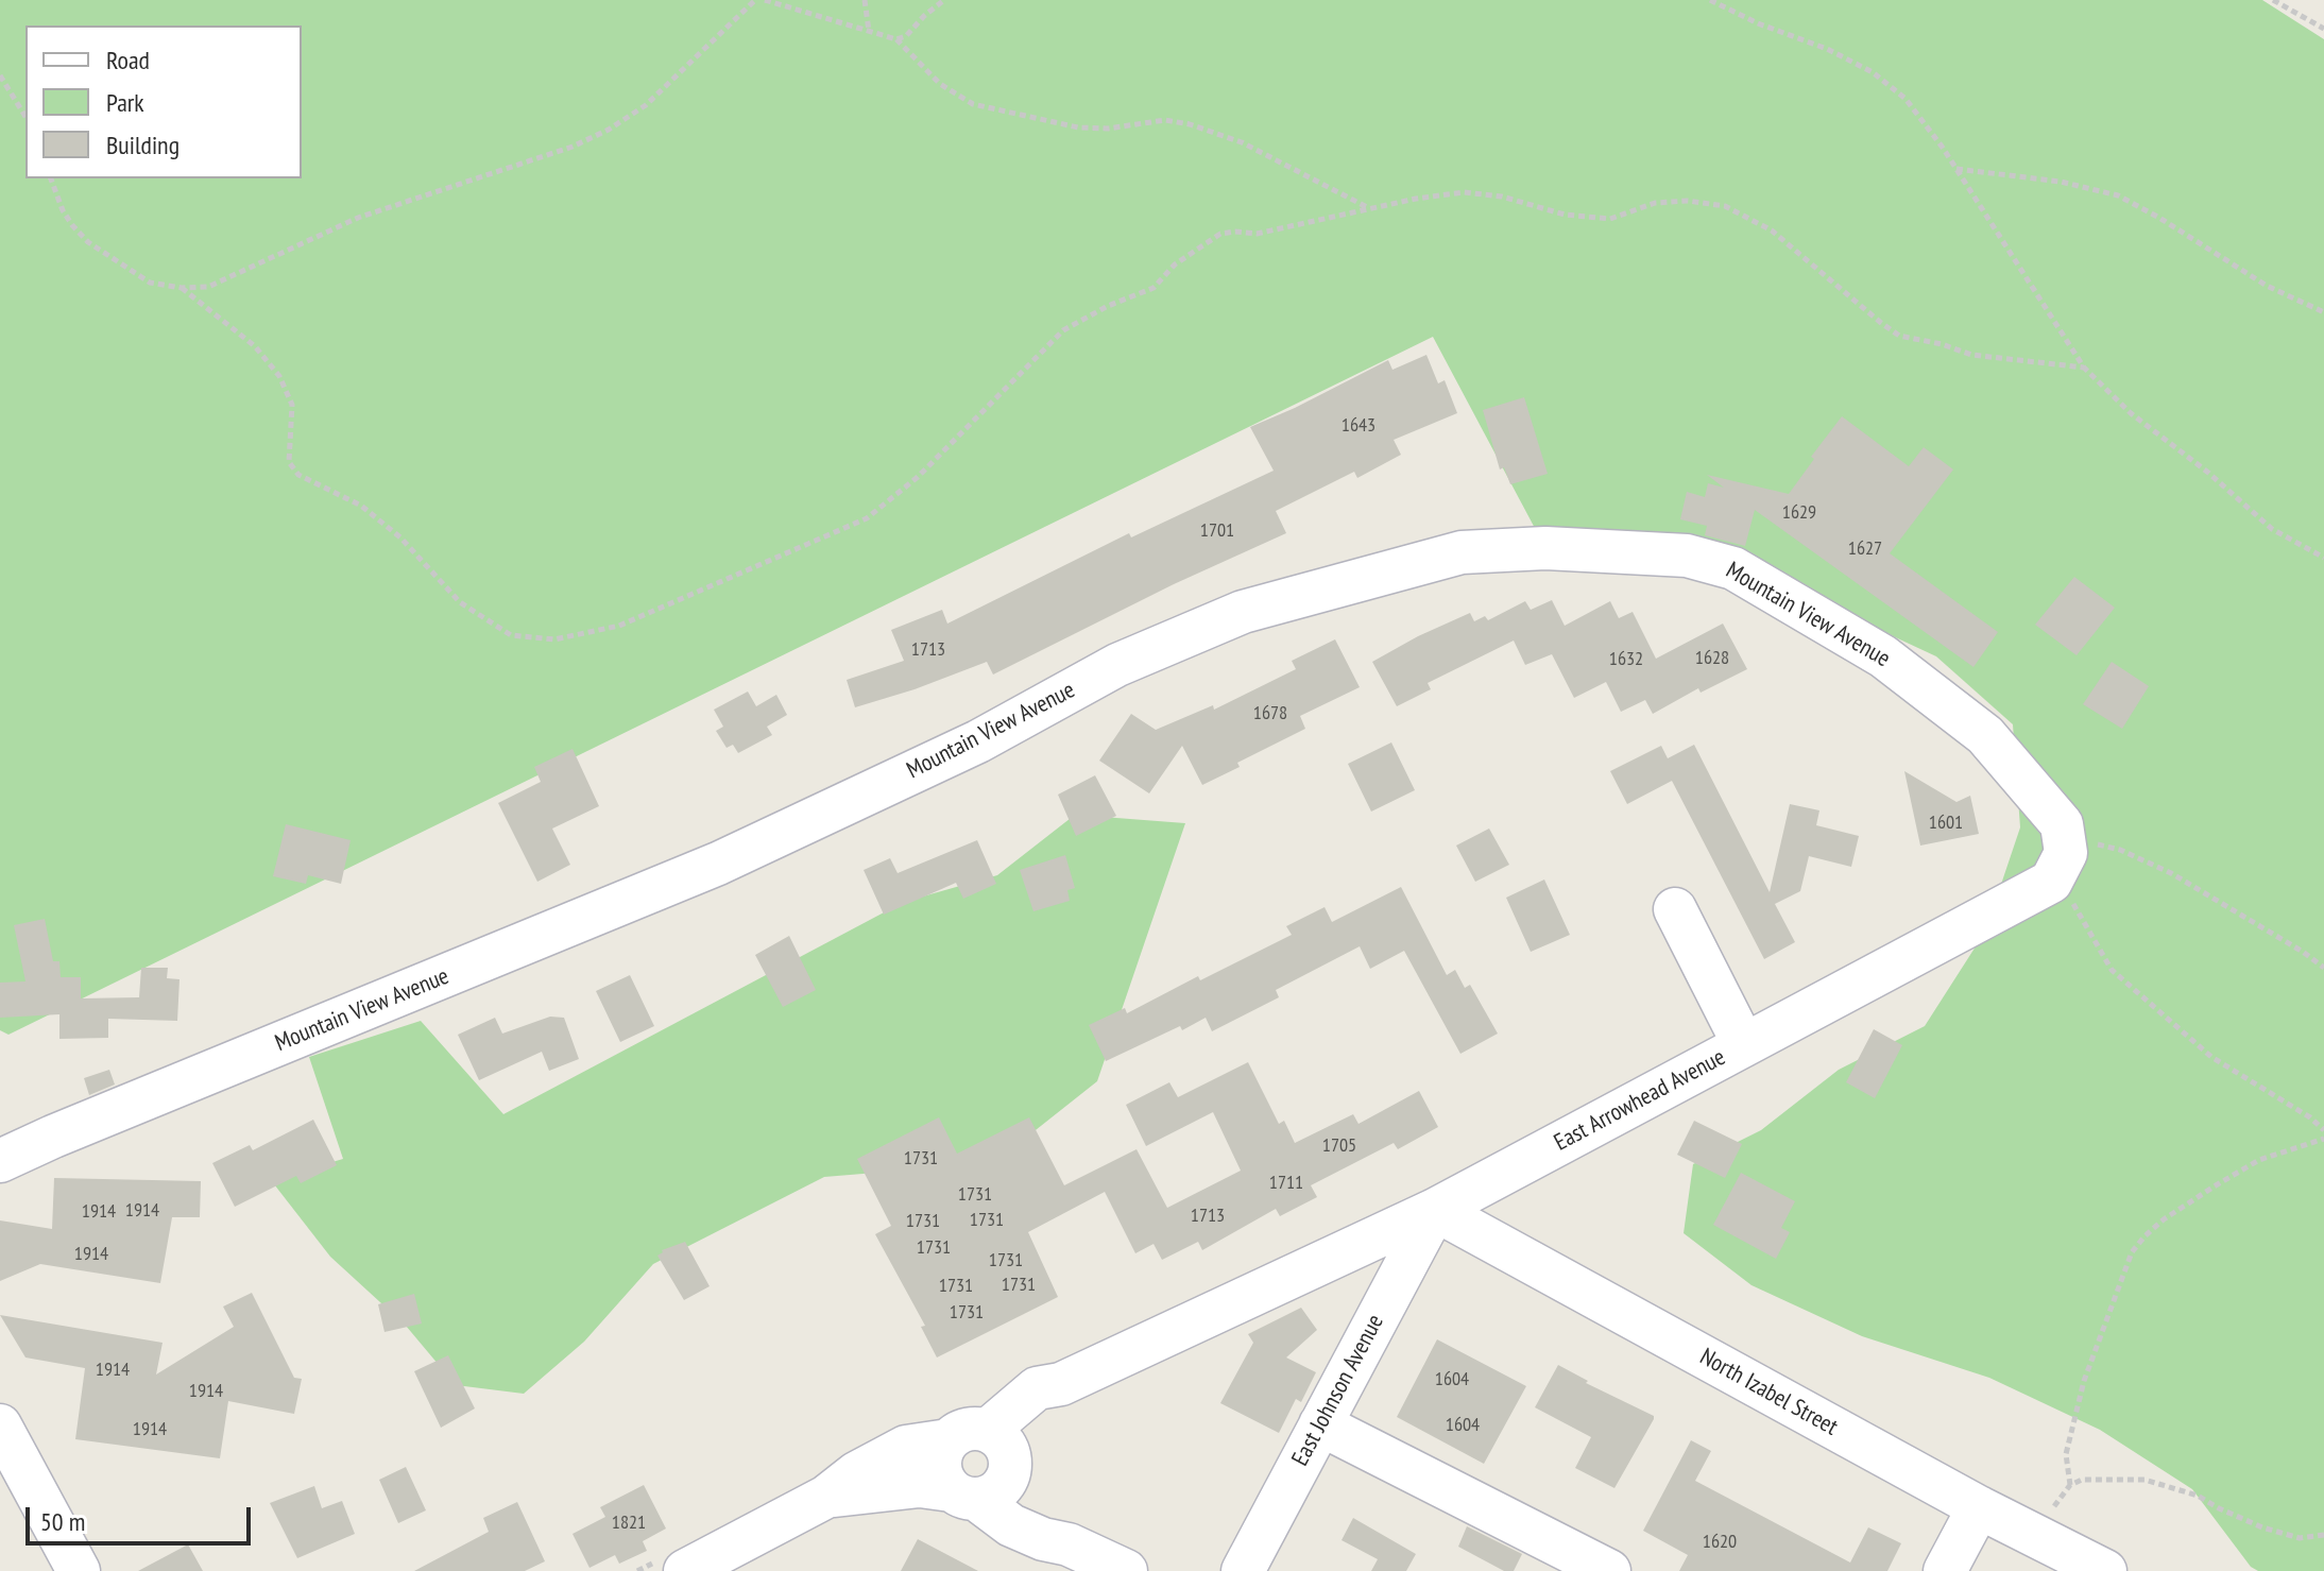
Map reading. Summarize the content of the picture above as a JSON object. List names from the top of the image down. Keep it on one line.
{"streets":{"street":["Mountain View Avenue","East Arrowhead Avenue","East Johnson Avenue","North Izabel Street"]},"crossings":[["East Arrowhead Avenue","East Johnson Avenue"],["East Arrowhead Avenue","North Izabel Street"],["East Johnson Avenue","North Izabel Street"]],"house_numbers":["1643","1629","1701","1627","1713","1628","1632","1678","1601","1705","1731","1711","1731","1914","1914","1713","1731","1731","1731","1914","1731","1731","1731","1731","1914","1604","1914","1604","1914","1821","1620"],"legend":["Road","Park","Building"],"scale_bar":"50 m"}
